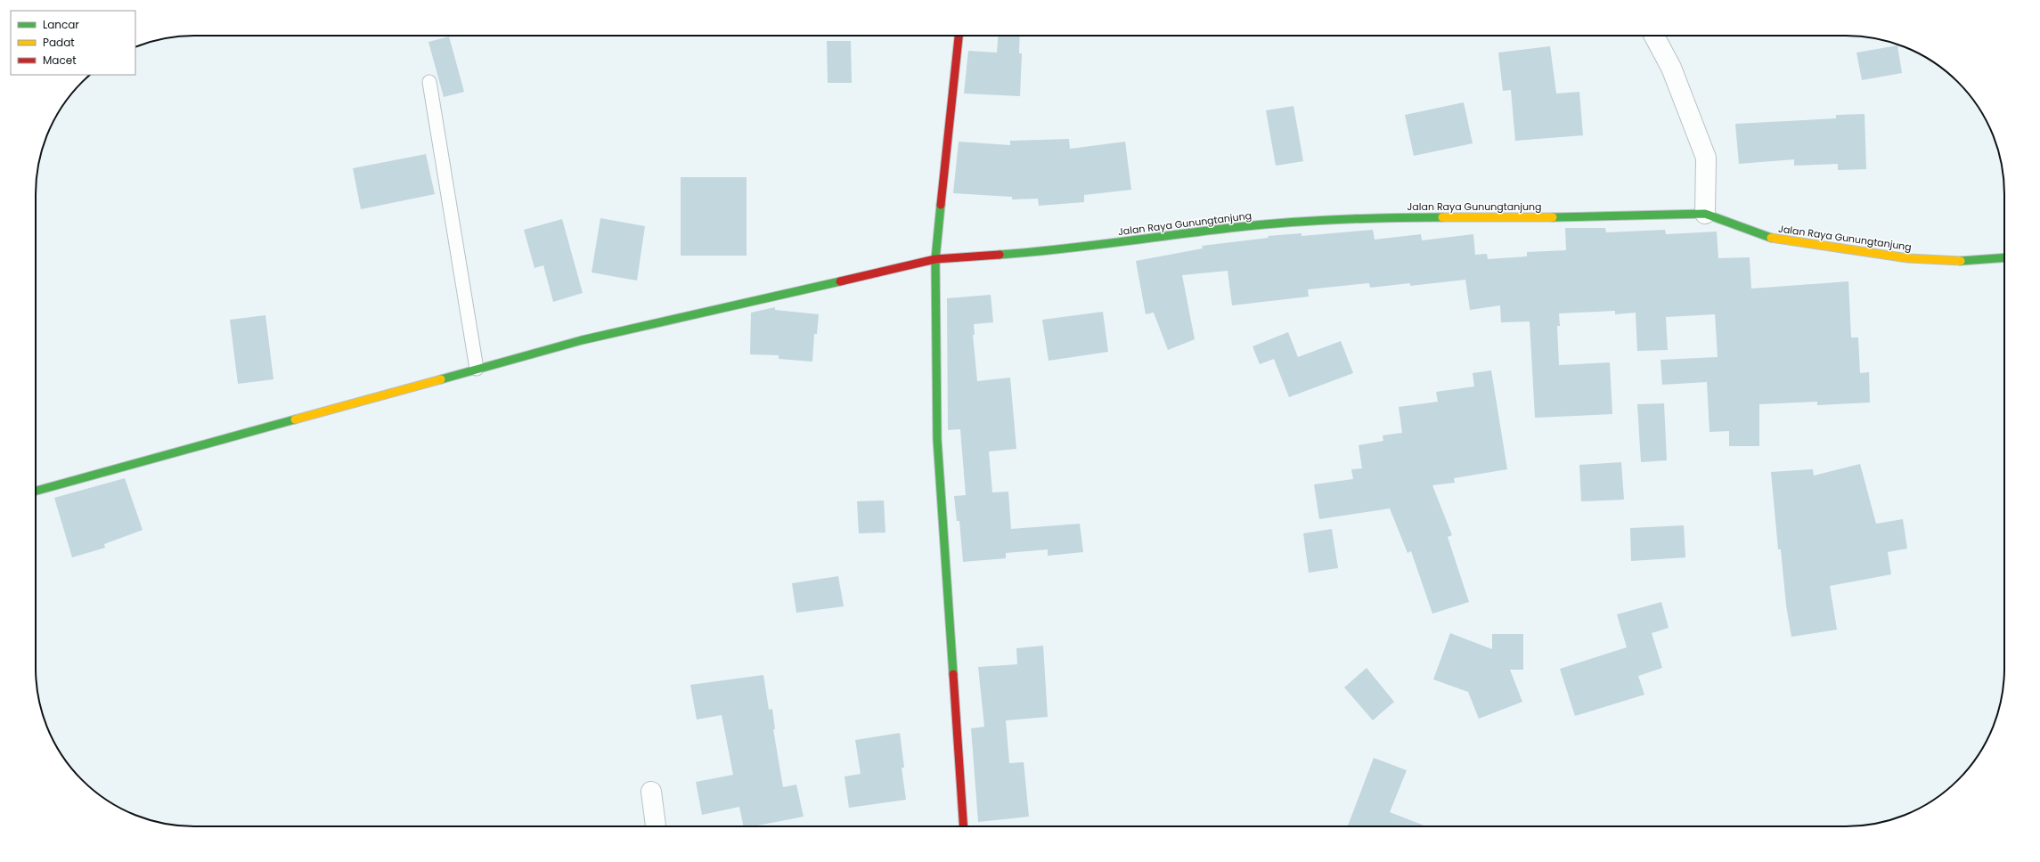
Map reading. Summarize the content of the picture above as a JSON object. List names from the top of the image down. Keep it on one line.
{"streets":{"main road":["Jalan Raya Gunungtanjung"]},"legend":["Lancar","Padat","Macet"]}
